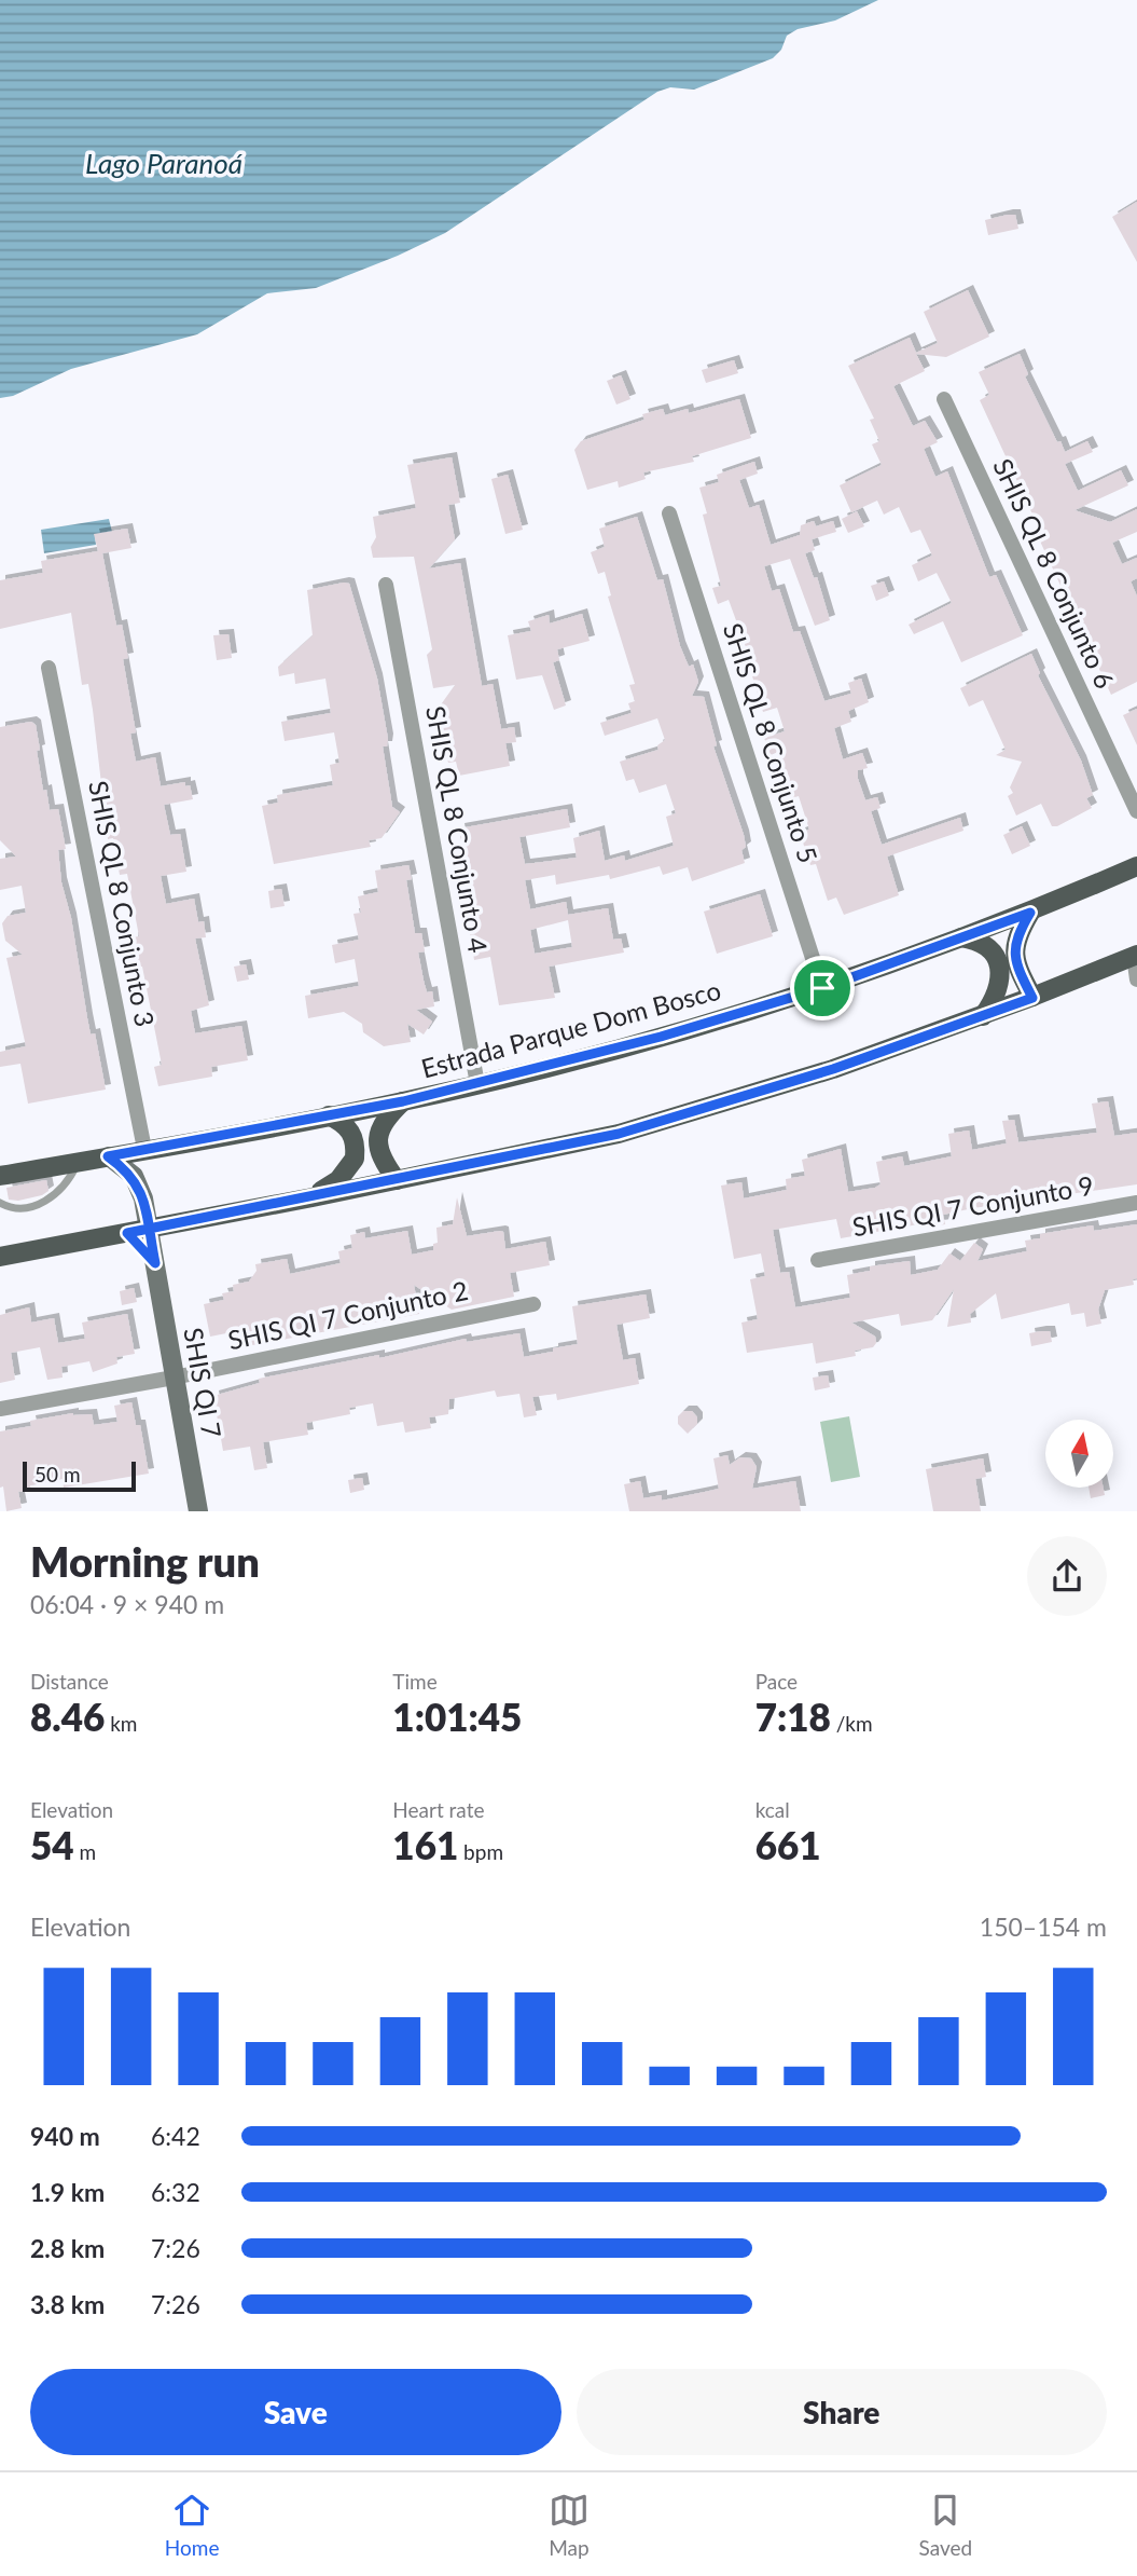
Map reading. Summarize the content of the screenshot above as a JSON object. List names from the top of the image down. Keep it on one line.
{"streets":{"main road":["Estrada Parque Dom Bosco"],"street":["SHIS QL 8 Conjunto 6","SHIS QL 8 Conjunto 5","SHIS QL 8 Conjunto 4","SHIS QL 8 Conjunto 3","SHIS QI 7 Conjunto 9","SHIS QI 7 Conjunto 2","SHIS QI 7"]},"crossings":[["SHIS QL 8 Conjunto 5","Estrada Parque Dom Bosco"],["SHIS QL 8 Conjunto 4","Estrada Parque Dom Bosco"],["SHIS QL 8 Conjunto 3","Estrada Parque Dom Bosco"],["Estrada Parque Dom Bosco","SHIS QI 7"],["SHIS QI 7 Conjunto 2","SHIS QI 7"]],"water":["Lago Paranoá"],"scale_bar":"50 m","north":"top","page":{"scale":"50 m","heading":["Morning run","06:04 · 9 × 940 m"],"stats":[["Distance","8.46 km"],["Time","1:01:45"],["Pace","7:18 /km"],["Elevation","54 m"],["Heart rate","161 bpm"],["kcal","661"]],"chart":["Elevation","150–154 m"],"list":[{"name":"940 m","note":"6:42"},{"name":"1.9 km","note":"6:32"},{"name":"2.8 km","note":"7:26"},{"name":"3.8 km","note":"7:26"}],"buttons":["Save","Share"],"tabs":["Home","Map","Saved"]}}
